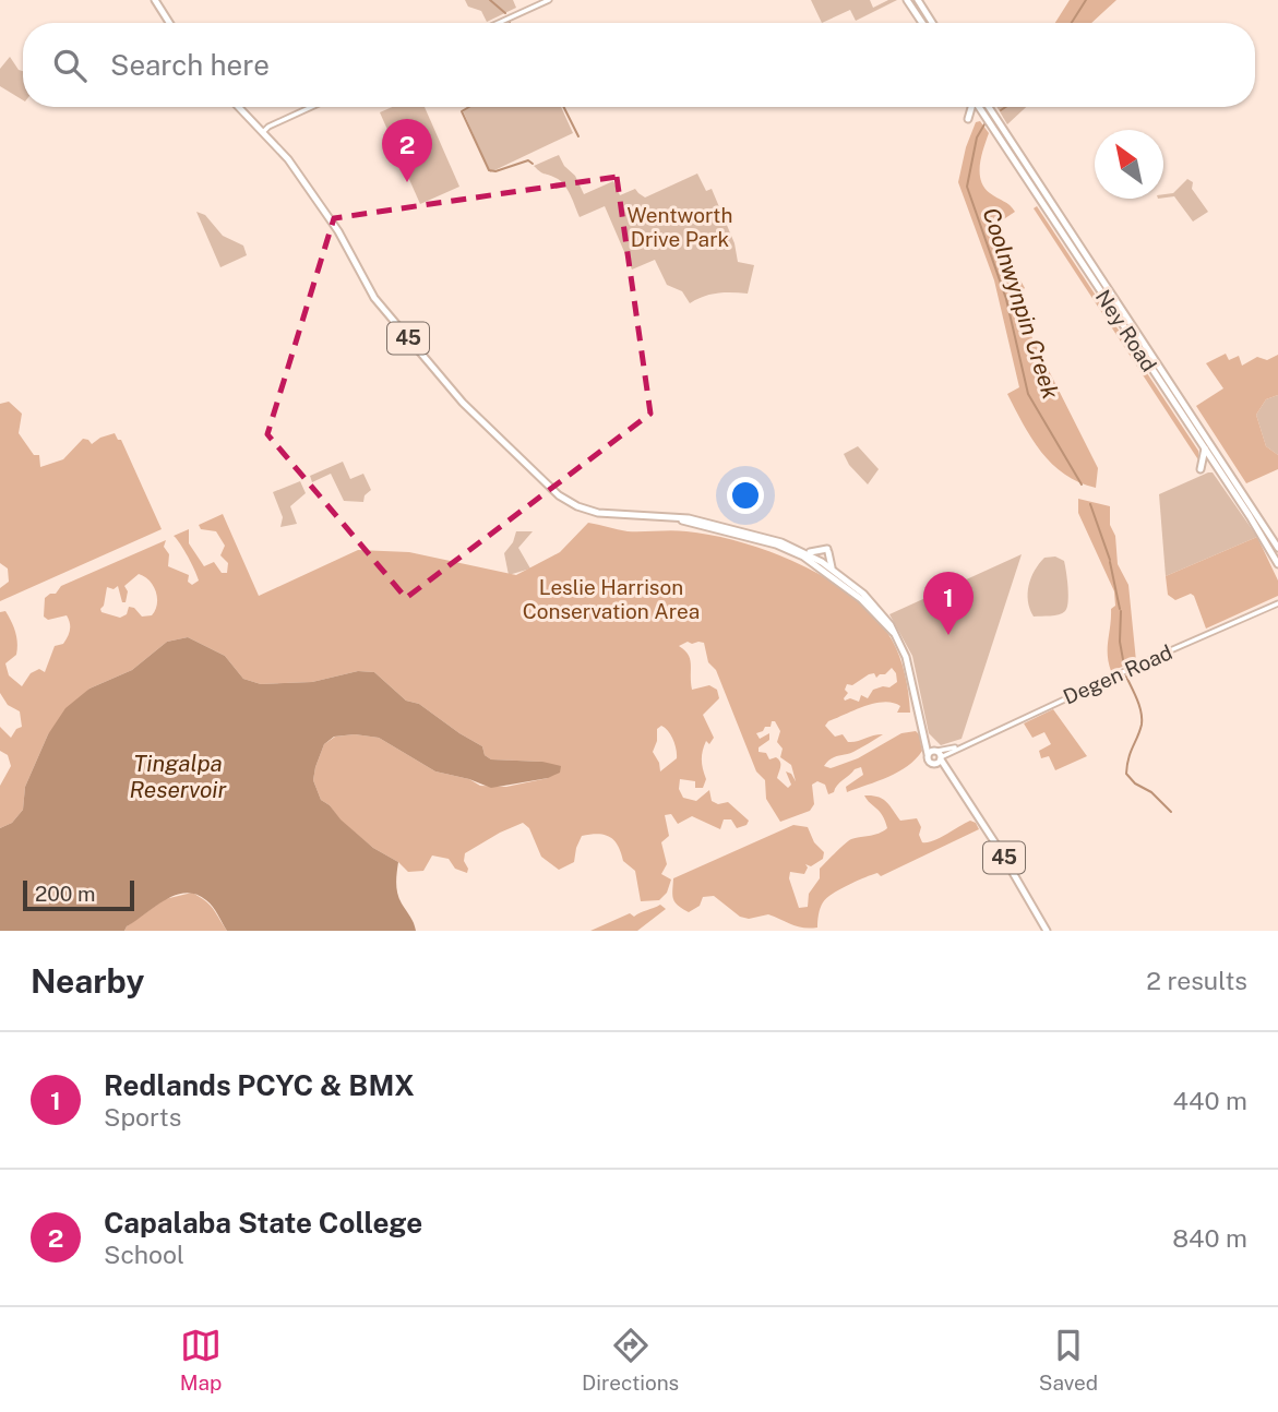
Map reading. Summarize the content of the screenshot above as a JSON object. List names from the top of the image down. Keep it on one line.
{"streets":{"main road":["Ney Road","45"],"street":["Degen Road"]},"crossings":[["45","Degen Road"]],"water":["Coolnwynpin Creek","Tingalpa Reservoir"],"parks":["Wentworth Drive Park","Leslie Harrison Conservation Area"],"scale_bar":"200 m","north":"top left","page":{"search":"Search here","pins":["2","1"],"scale":"200 m","heading":["Nearby","2 results"],"list":[{"mark":"1","name":"Redlands PCYC & BMX","note":"Sports","value":"440 m"},{"mark":"2","name":"Capalaba State College","note":"School","value":"840 m"}],"nav":["Map","Directions","Saved"]}}
